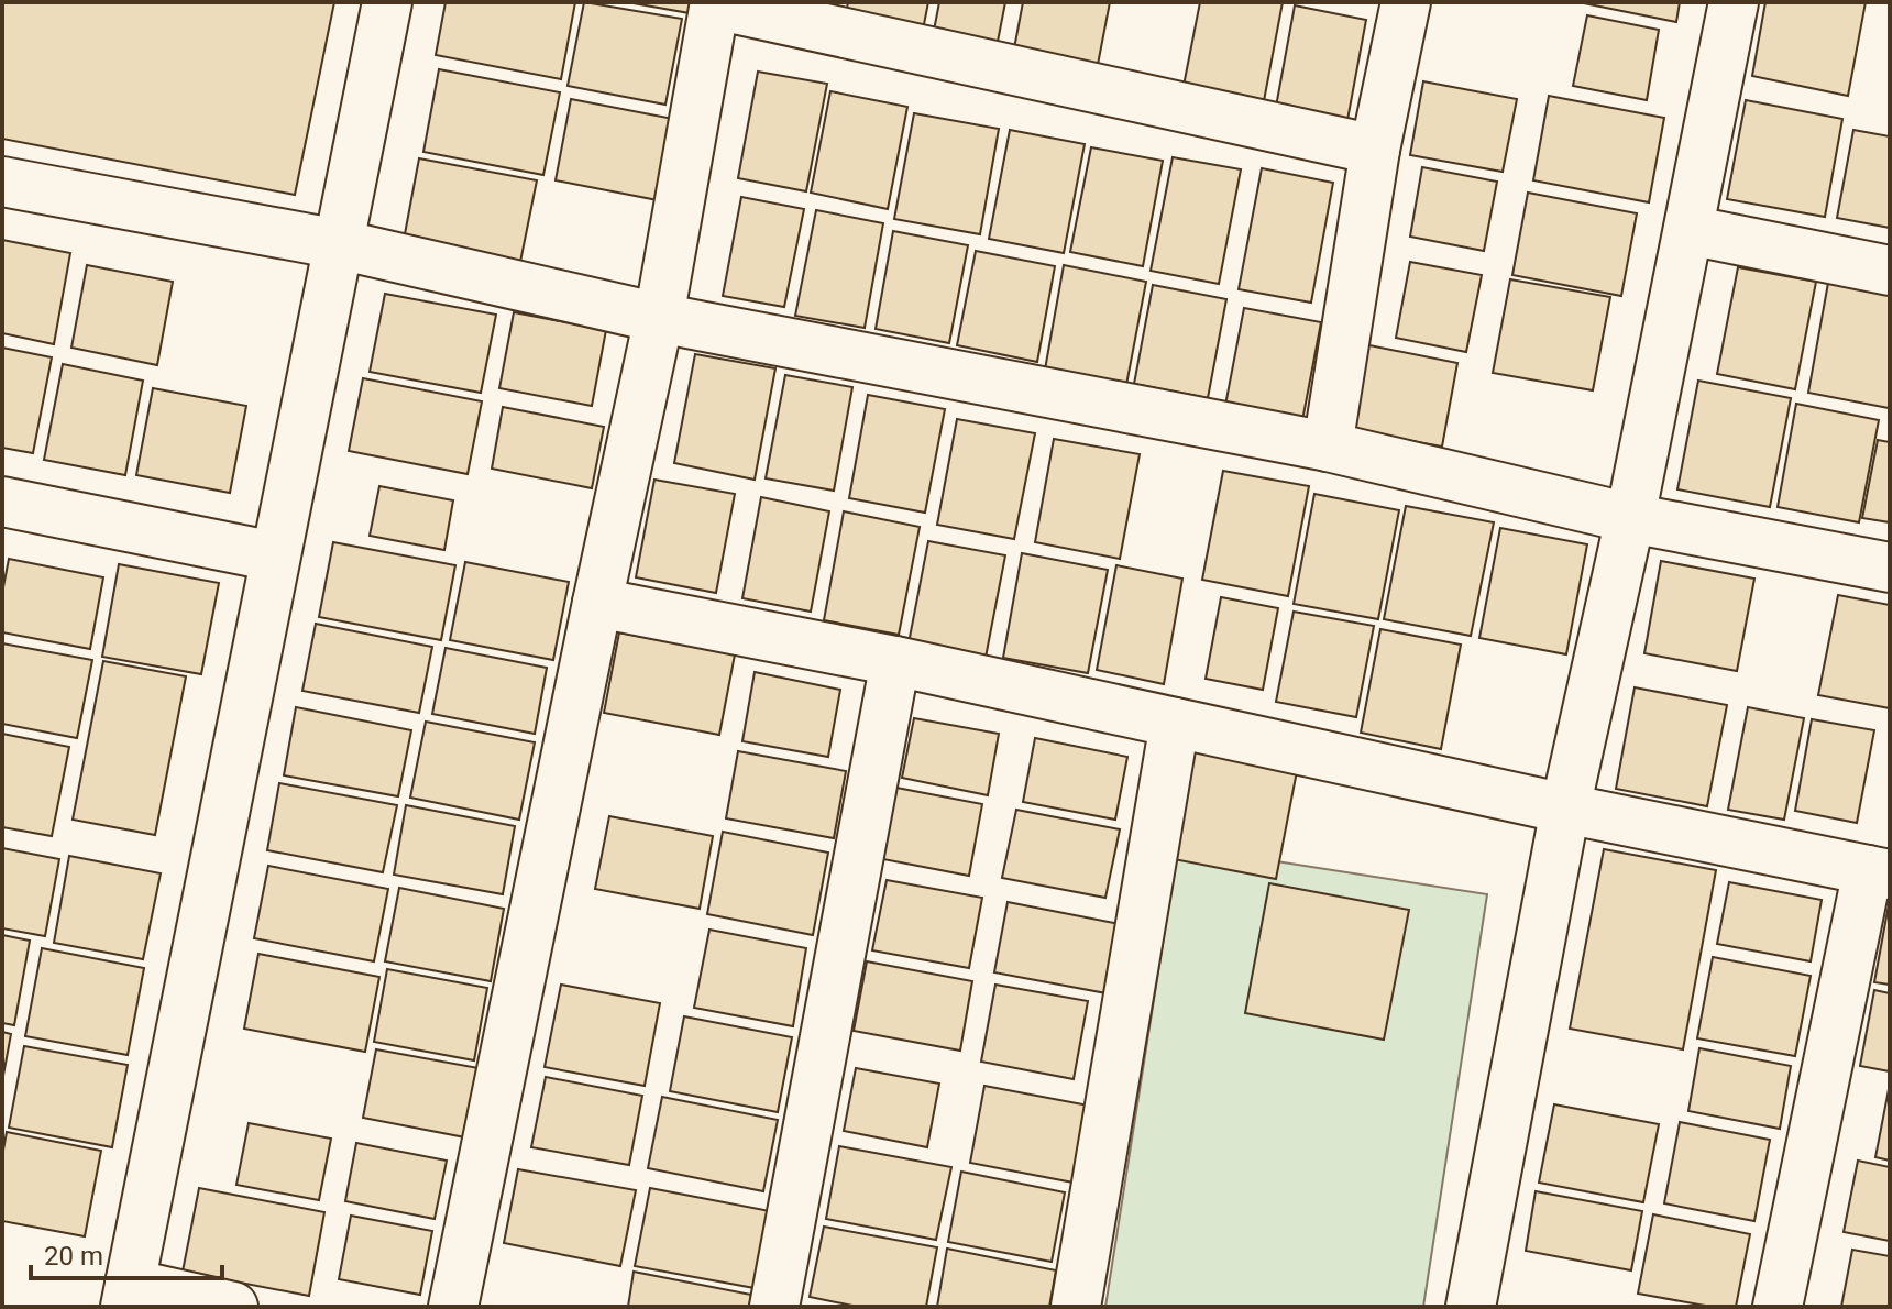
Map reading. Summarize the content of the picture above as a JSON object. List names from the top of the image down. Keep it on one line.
{"scale_bar":"20 m"}
